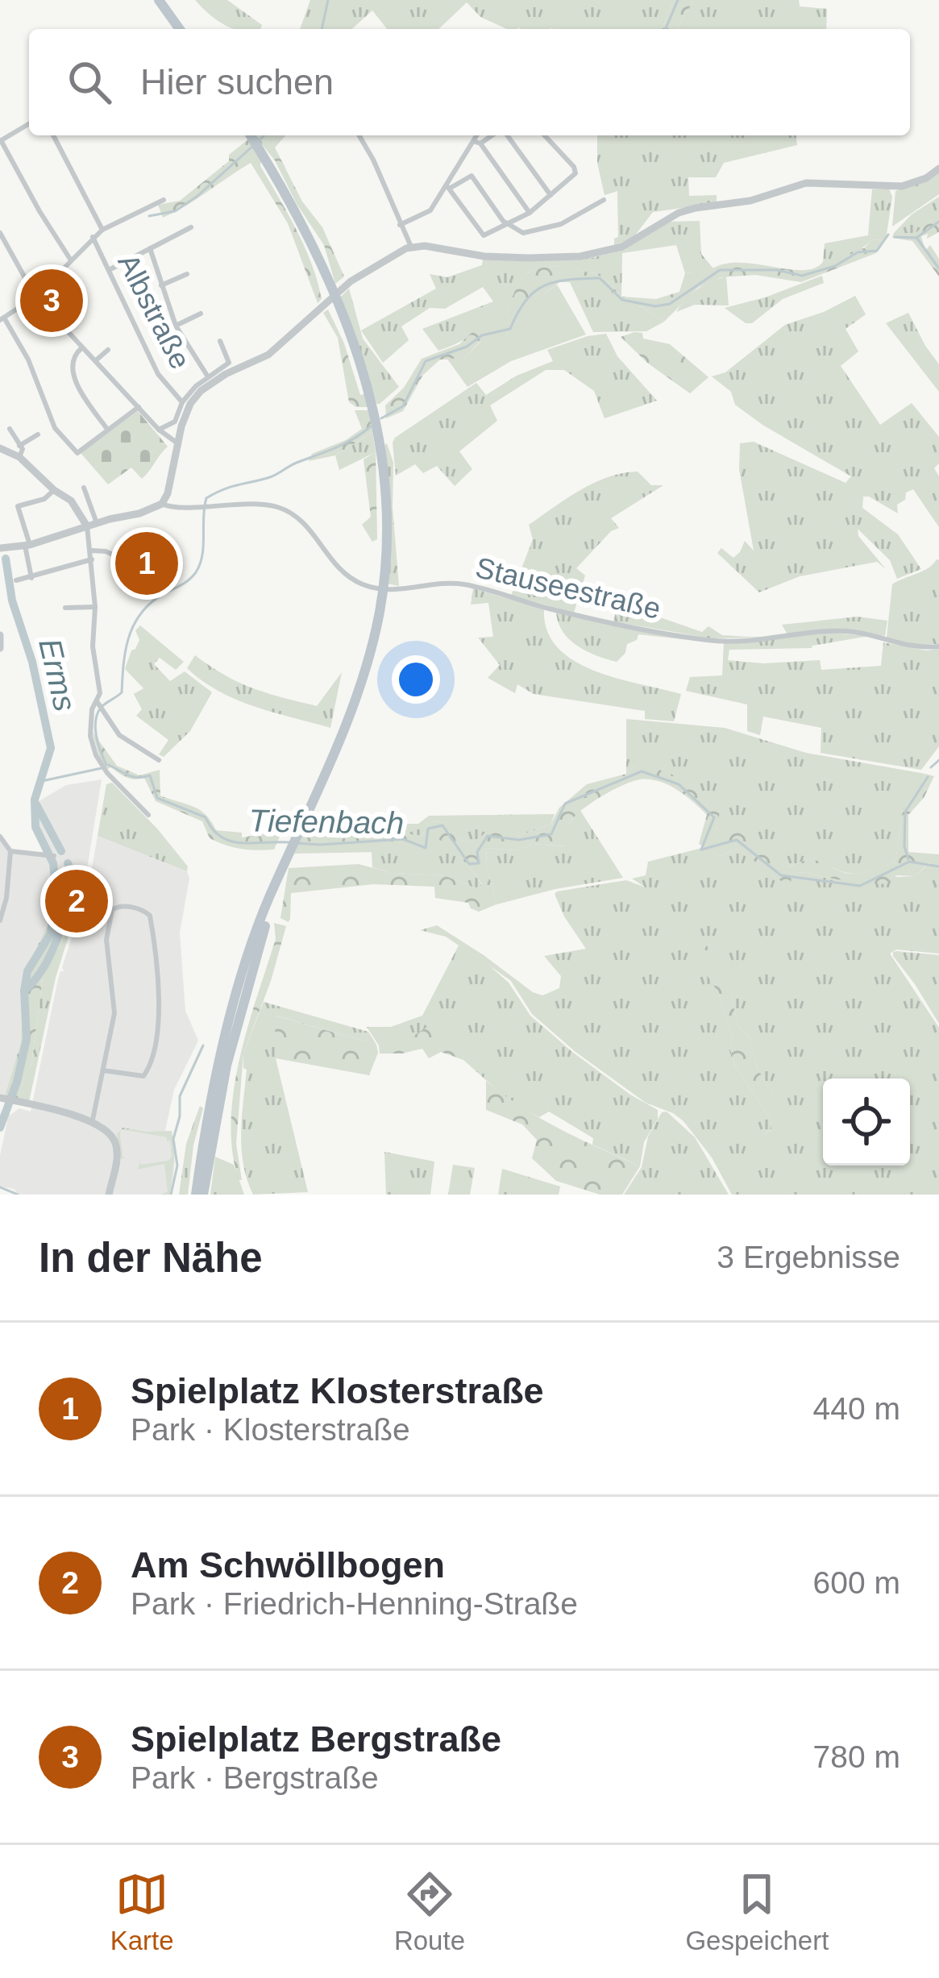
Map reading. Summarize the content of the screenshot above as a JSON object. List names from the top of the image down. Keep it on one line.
{"streets":{"street":["Albstraße","Stauseestraße"]},"water":["Erms","Tiefenbach"],"page":{"search":"Hier suchen","pins":["3","1","2"],"heading":["In der Nähe","3 Ergebnisse"],"list":[{"mark":"1","name":"Spielplatz Klosterstraße","note":"Park · Klosterstraße","value":"440 m"},{"mark":"2","name":"Am Schwöllbogen","note":"Park · Friedrich-Henning-Straße","value":"600 m"},{"mark":"3","name":"Spielplatz Bergstraße","note":"Park · Bergstraße","value":"780 m"}],"nav":["Karte","Route","Gespeichert"]}}
